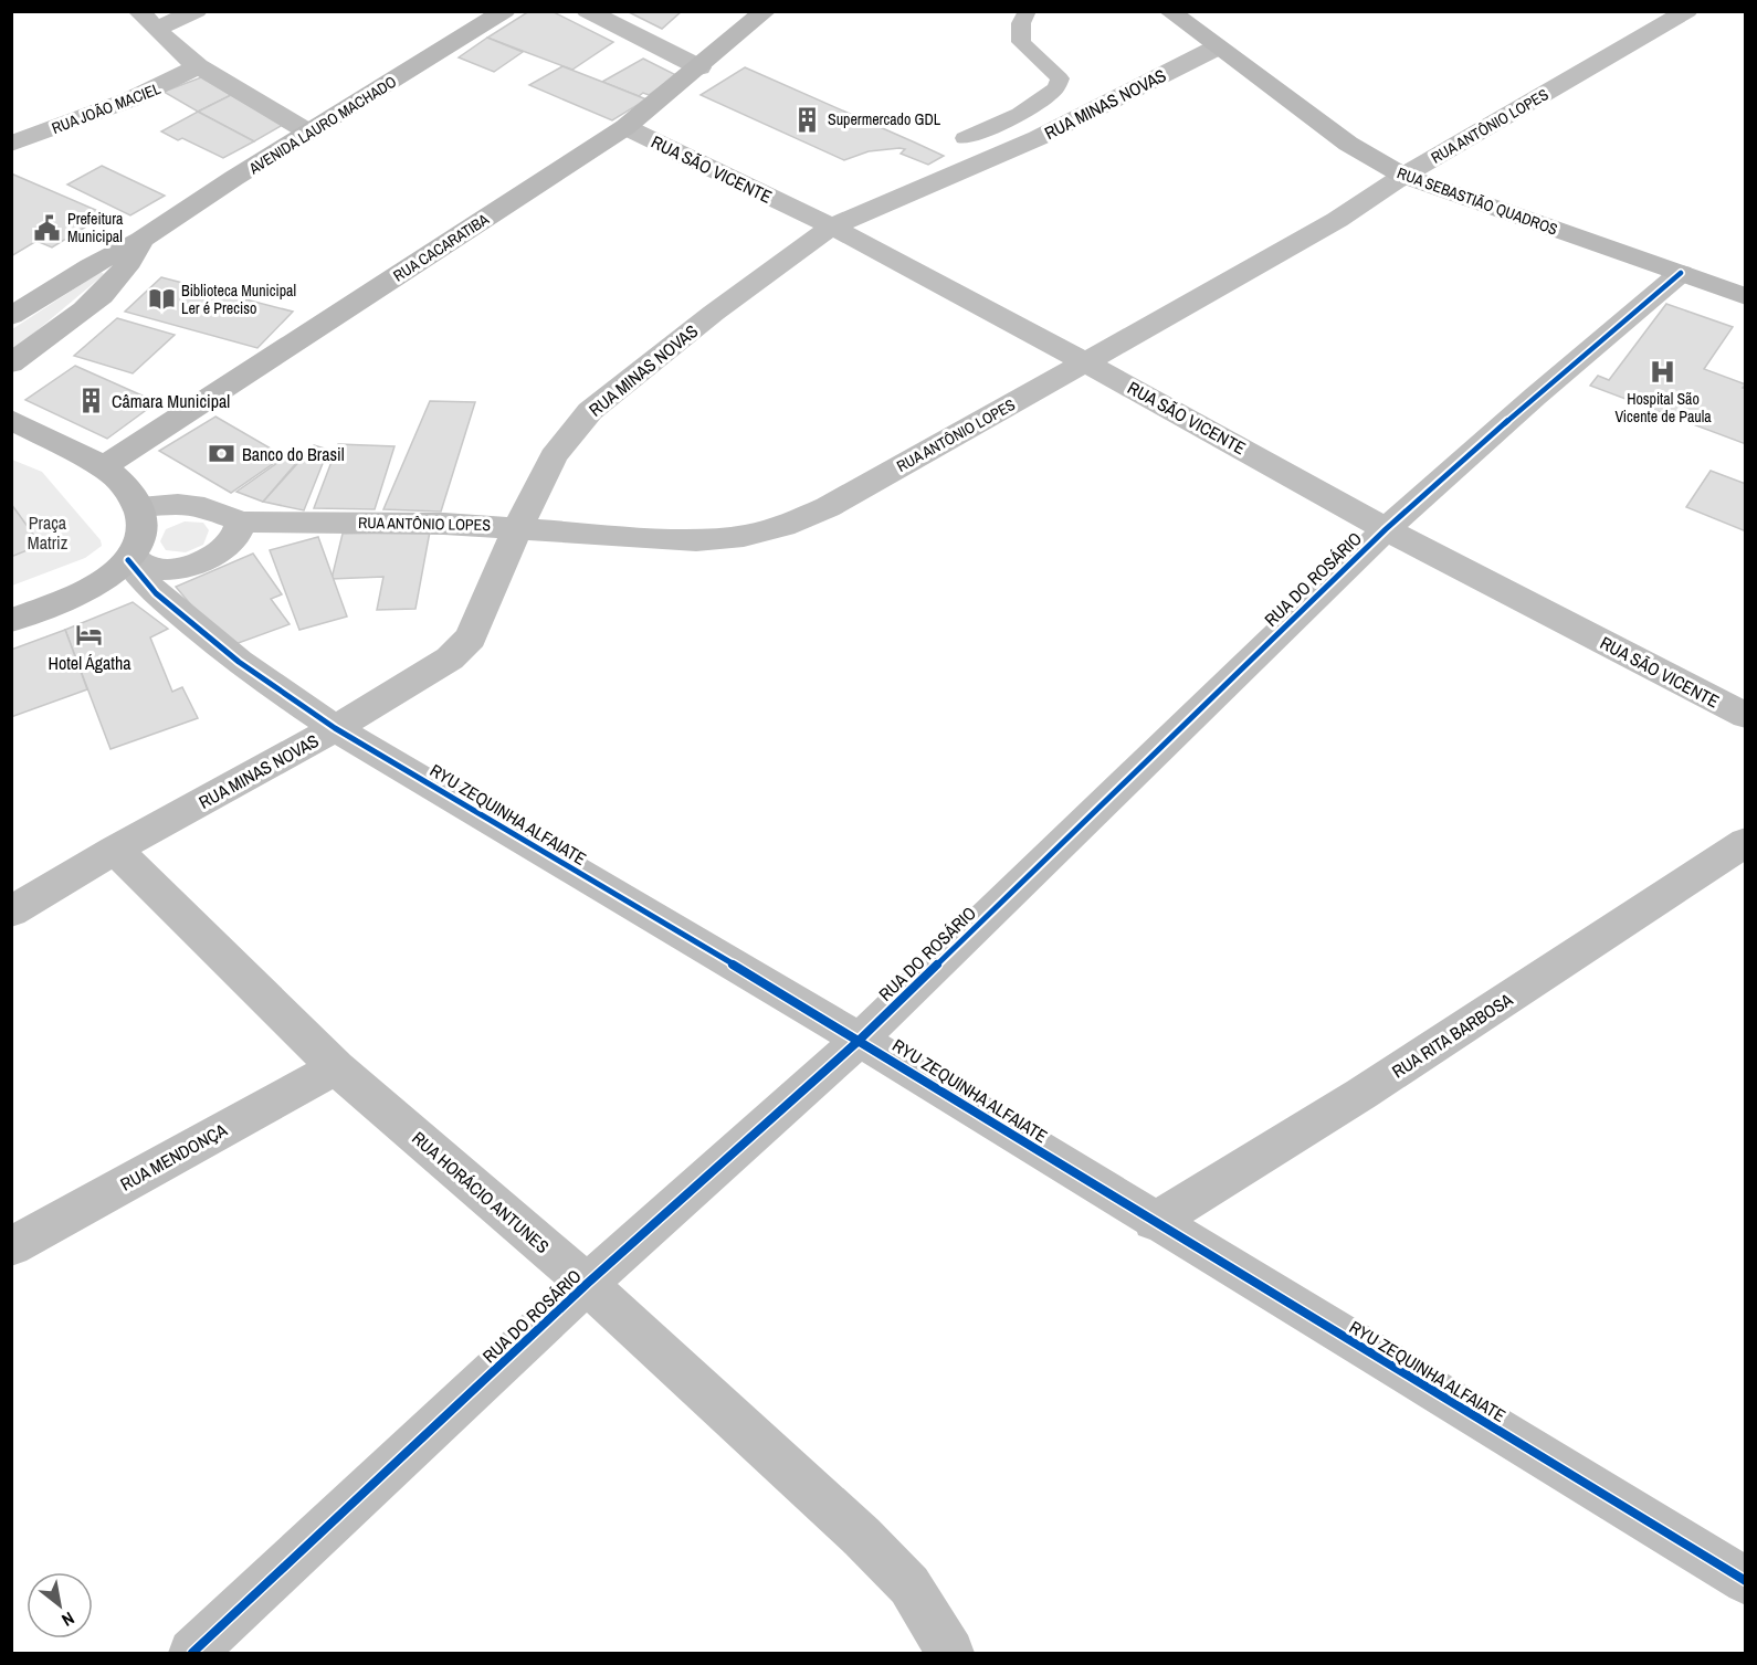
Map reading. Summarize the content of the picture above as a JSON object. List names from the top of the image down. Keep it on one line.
{"streets":{"street":["RUA MINAS NOVAS","RUA JOÃO MACIEL","AVENIDA LAURO MACHADO","RUA ANTÔNIO LOPES","RUA SÃO VICENTE","RUA SEBASTIÃO QUADROS","RUA CACARATIBA","RUA DO ROSÁRIO","RYU ZEQUINHA ALFAIATE","RUA RITA BARBOSA","RUA MENDONÇA","RUA HORÁCIO ANTUNES"]},"crossings":[["RUA MINAS NOVAS","RUA ANTÔNIO LOPES"],["RUA MINAS NOVAS","RUA SÃO VICENTE"],["RUA MINAS NOVAS","RUA SEBASTIÃO QUADROS"],["RUA MINAS NOVAS","RYU ZEQUINHA ALFAIATE"],["RUA MINAS NOVAS","RUA HORÁCIO ANTUNES"],["RUA ANTÔNIO LOPES","RUA SÃO VICENTE"],["RUA ANTÔNIO LOPES","RUA SEBASTIÃO QUADROS"],["RUA SÃO VICENTE","RUA CACARATIBA"],["RUA SÃO VICENTE","RUA DO ROSÁRIO"],["RUA SEBASTIÃO QUADROS","RUA DO ROSÁRIO"],["RUA DO ROSÁRIO","RYU ZEQUINHA ALFAIATE"],["RUA DO ROSÁRIO","RUA HORÁCIO ANTUNES"],["RYU ZEQUINHA ALFAIATE","RUA RITA BARBOSA"],["RUA MENDONÇA","RUA HORÁCIO ANTUNES"]],"parks":["Praça Matriz"],"places":{"building":["Supermercado GDL","Câmara Municipal"],"public building":["Prefeitura Municipal"],"library":["Biblioteca Municipal Ler é Preciso"],"hospital":["Hospital São Vicente de Paula"],"bank":["Banco do Brasil"],"hotel":["Hotel Ágatha"]},"north":"bottom right"}
